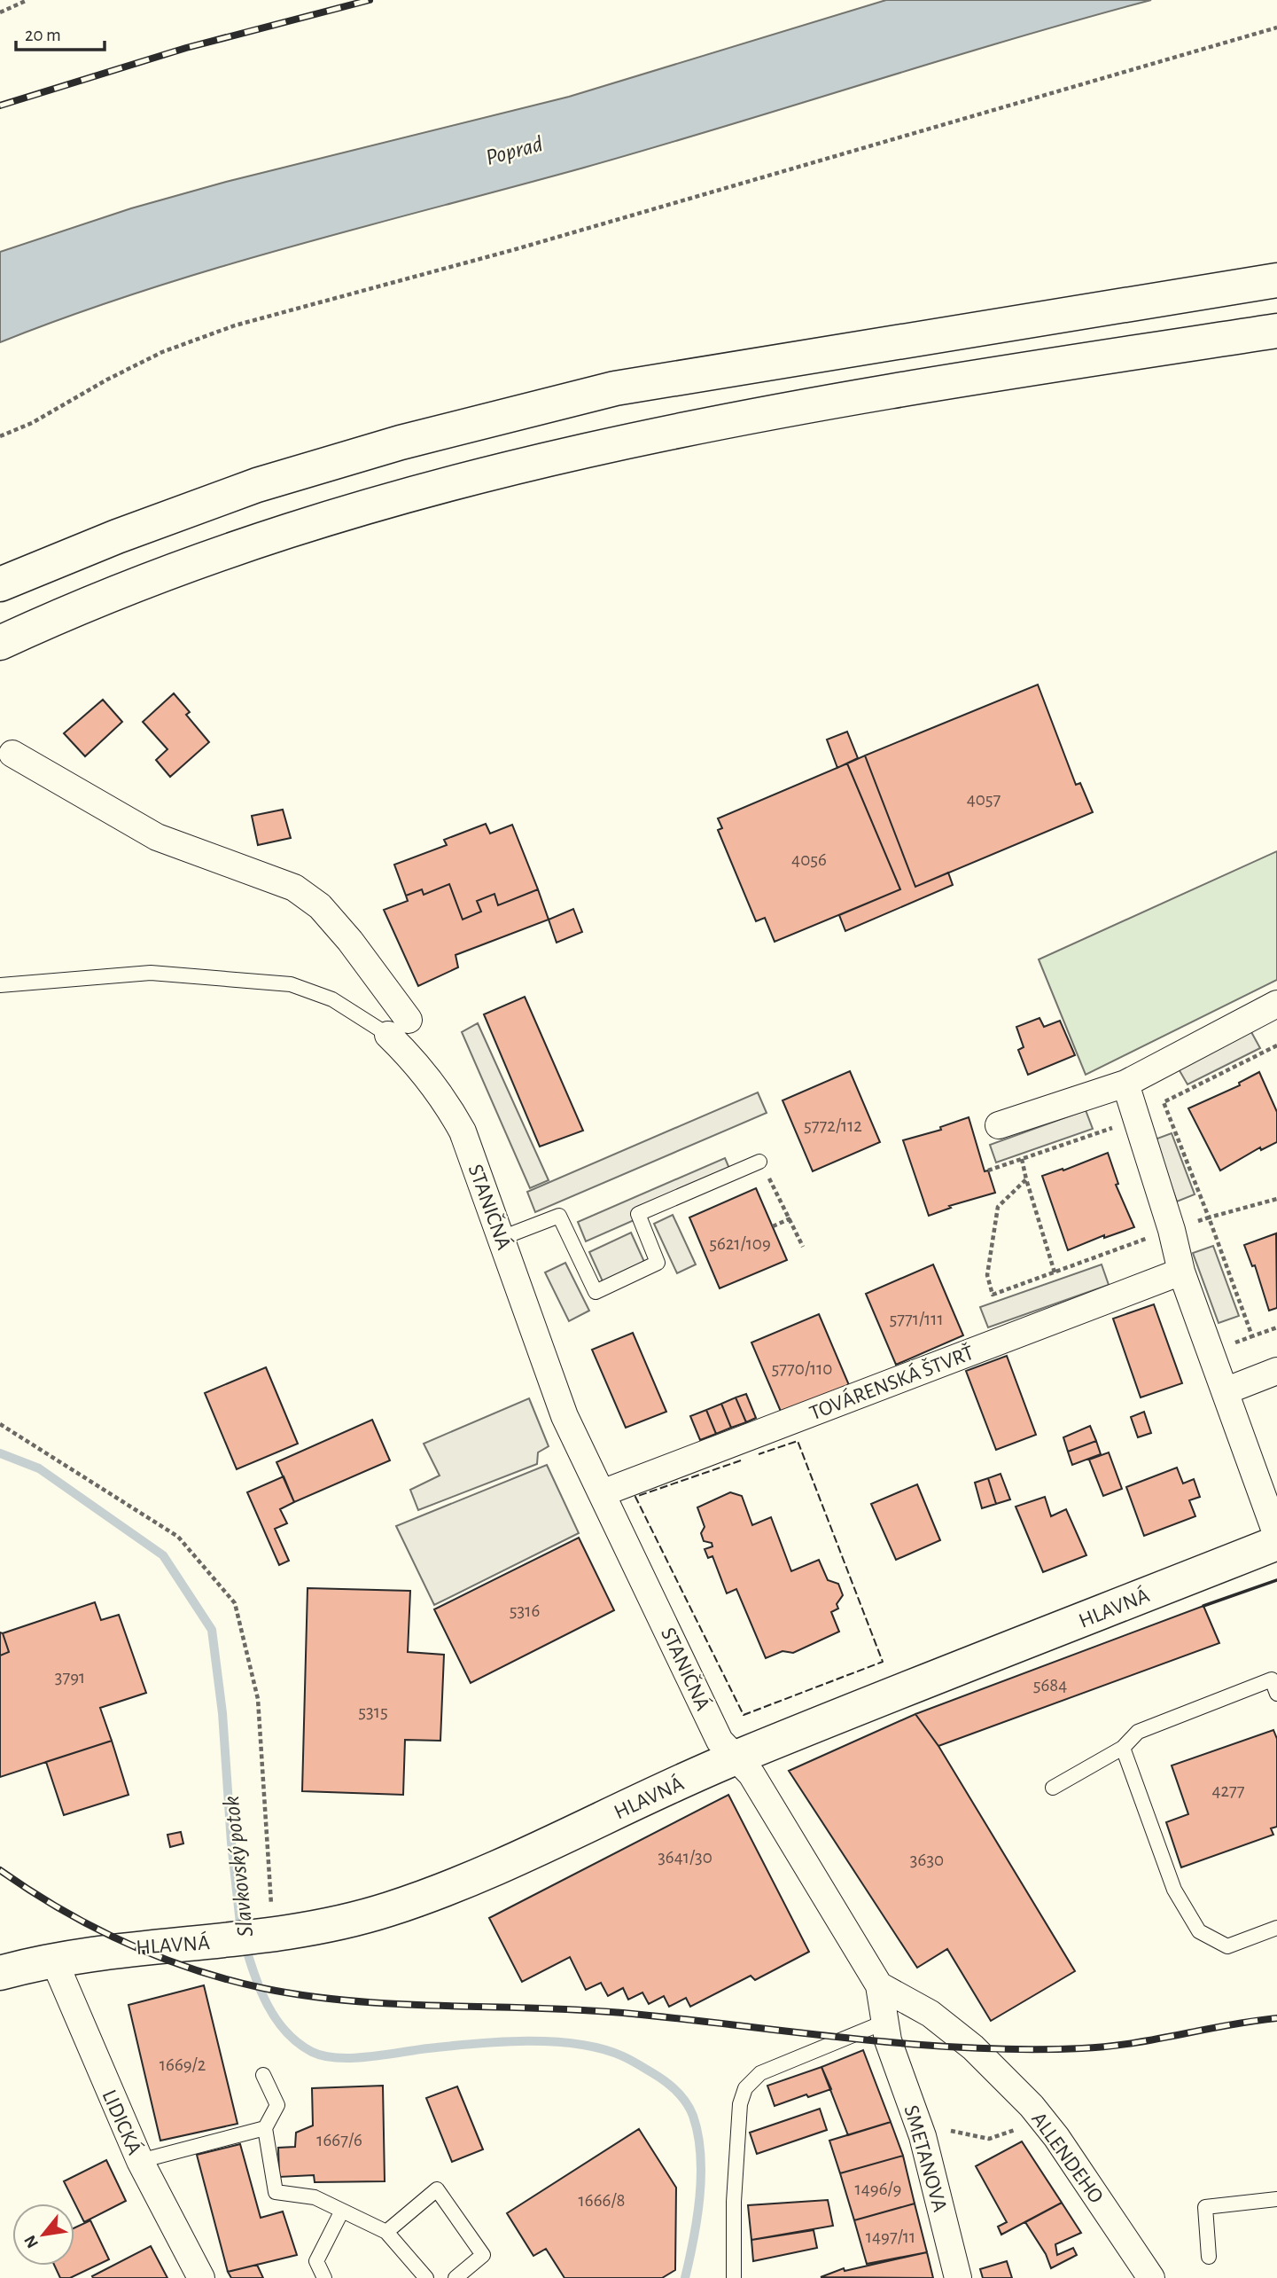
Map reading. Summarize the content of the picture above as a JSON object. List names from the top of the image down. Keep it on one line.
{"streets":{"main road":["HLAVNÁ"],"street":["STANIČNÁ","TOVÁRENSKÁ ŠTVRŤ","LIDICKÁ","ALLENDEHO","SMETANOVA"]},"crossings":[["STANIČNÁ","TOVÁRENSKÁ ŠTVRŤ"],["STANIČNÁ","HLAVNÁ"],["STANIČNÁ","ALLENDEHO"],["STANIČNÁ","SMETANOVA"],["HLAVNÁ","LIDICKÁ"],["ALLENDEHO","SMETANOVA"]],"water":["Poprad","Slavkovský potok"],"house_numbers":["4057","4056","5772/112","5621/109","5771/111","5770/110","5316","3791","5684","5315","4277","3641/30","3630","1669/2","1667/6","1496/9","1666/8","1497/11"],"scale_bar":"20 m","north":"bottom left"}
